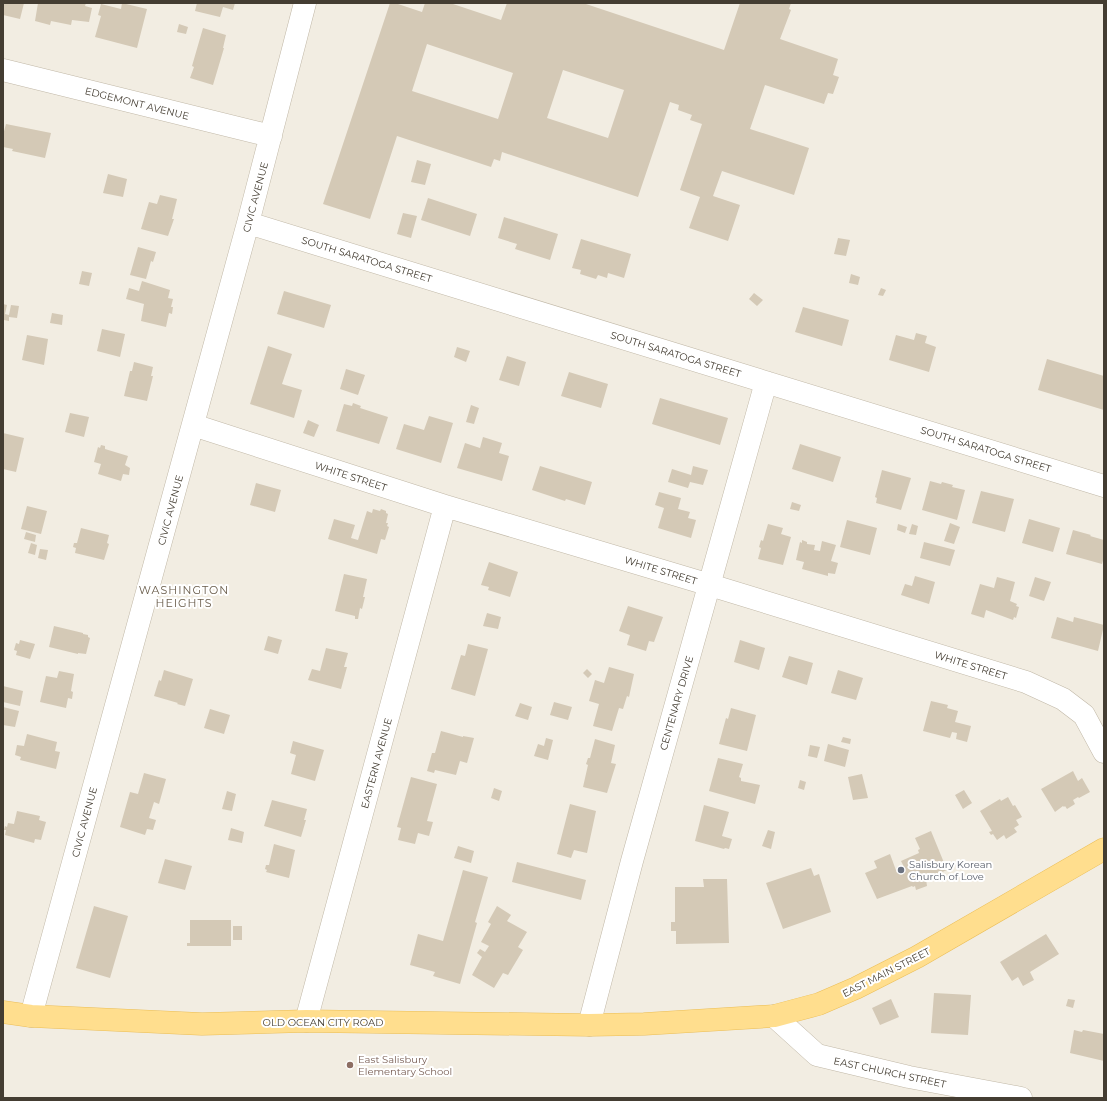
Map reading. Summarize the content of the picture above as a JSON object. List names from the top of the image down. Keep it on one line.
{"streets":{"main road":["EAST MAIN STREET","OLD OCEAN CITY ROAD"],"street":["EDGEMONT AVENUE","CIVIC AVENUE","SOUTH SARATOGA STREET","WHITE STREET","CENTENARY DRIVE","EASTERN AVENUE","EAST CHURCH STREET"]},"crossings":[["EDGEMONT AVENUE","CIVIC AVENUE"],["CIVIC AVENUE","SOUTH SARATOGA STREET"],["CIVIC AVENUE","WHITE STREET"],["CIVIC AVENUE","OLD OCEAN CITY ROAD"],["SOUTH SARATOGA STREET","CENTENARY DRIVE"],["WHITE STREET","CENTENARY DRIVE"],["WHITE STREET","EASTERN AVENUE"],["CENTENARY DRIVE","OLD OCEAN CITY ROAD"],["EASTERN AVENUE","OLD OCEAN CITY ROAD"],["EAST MAIN STREET","OLD OCEAN CITY ROAD"],["EAST MAIN STREET","EAST CHURCH STREET"]],"districts":["WASHINGTON HEIGHTS"],"places":["Salisbury Korean Church of Love","East Salisbury Elementary School"]}
